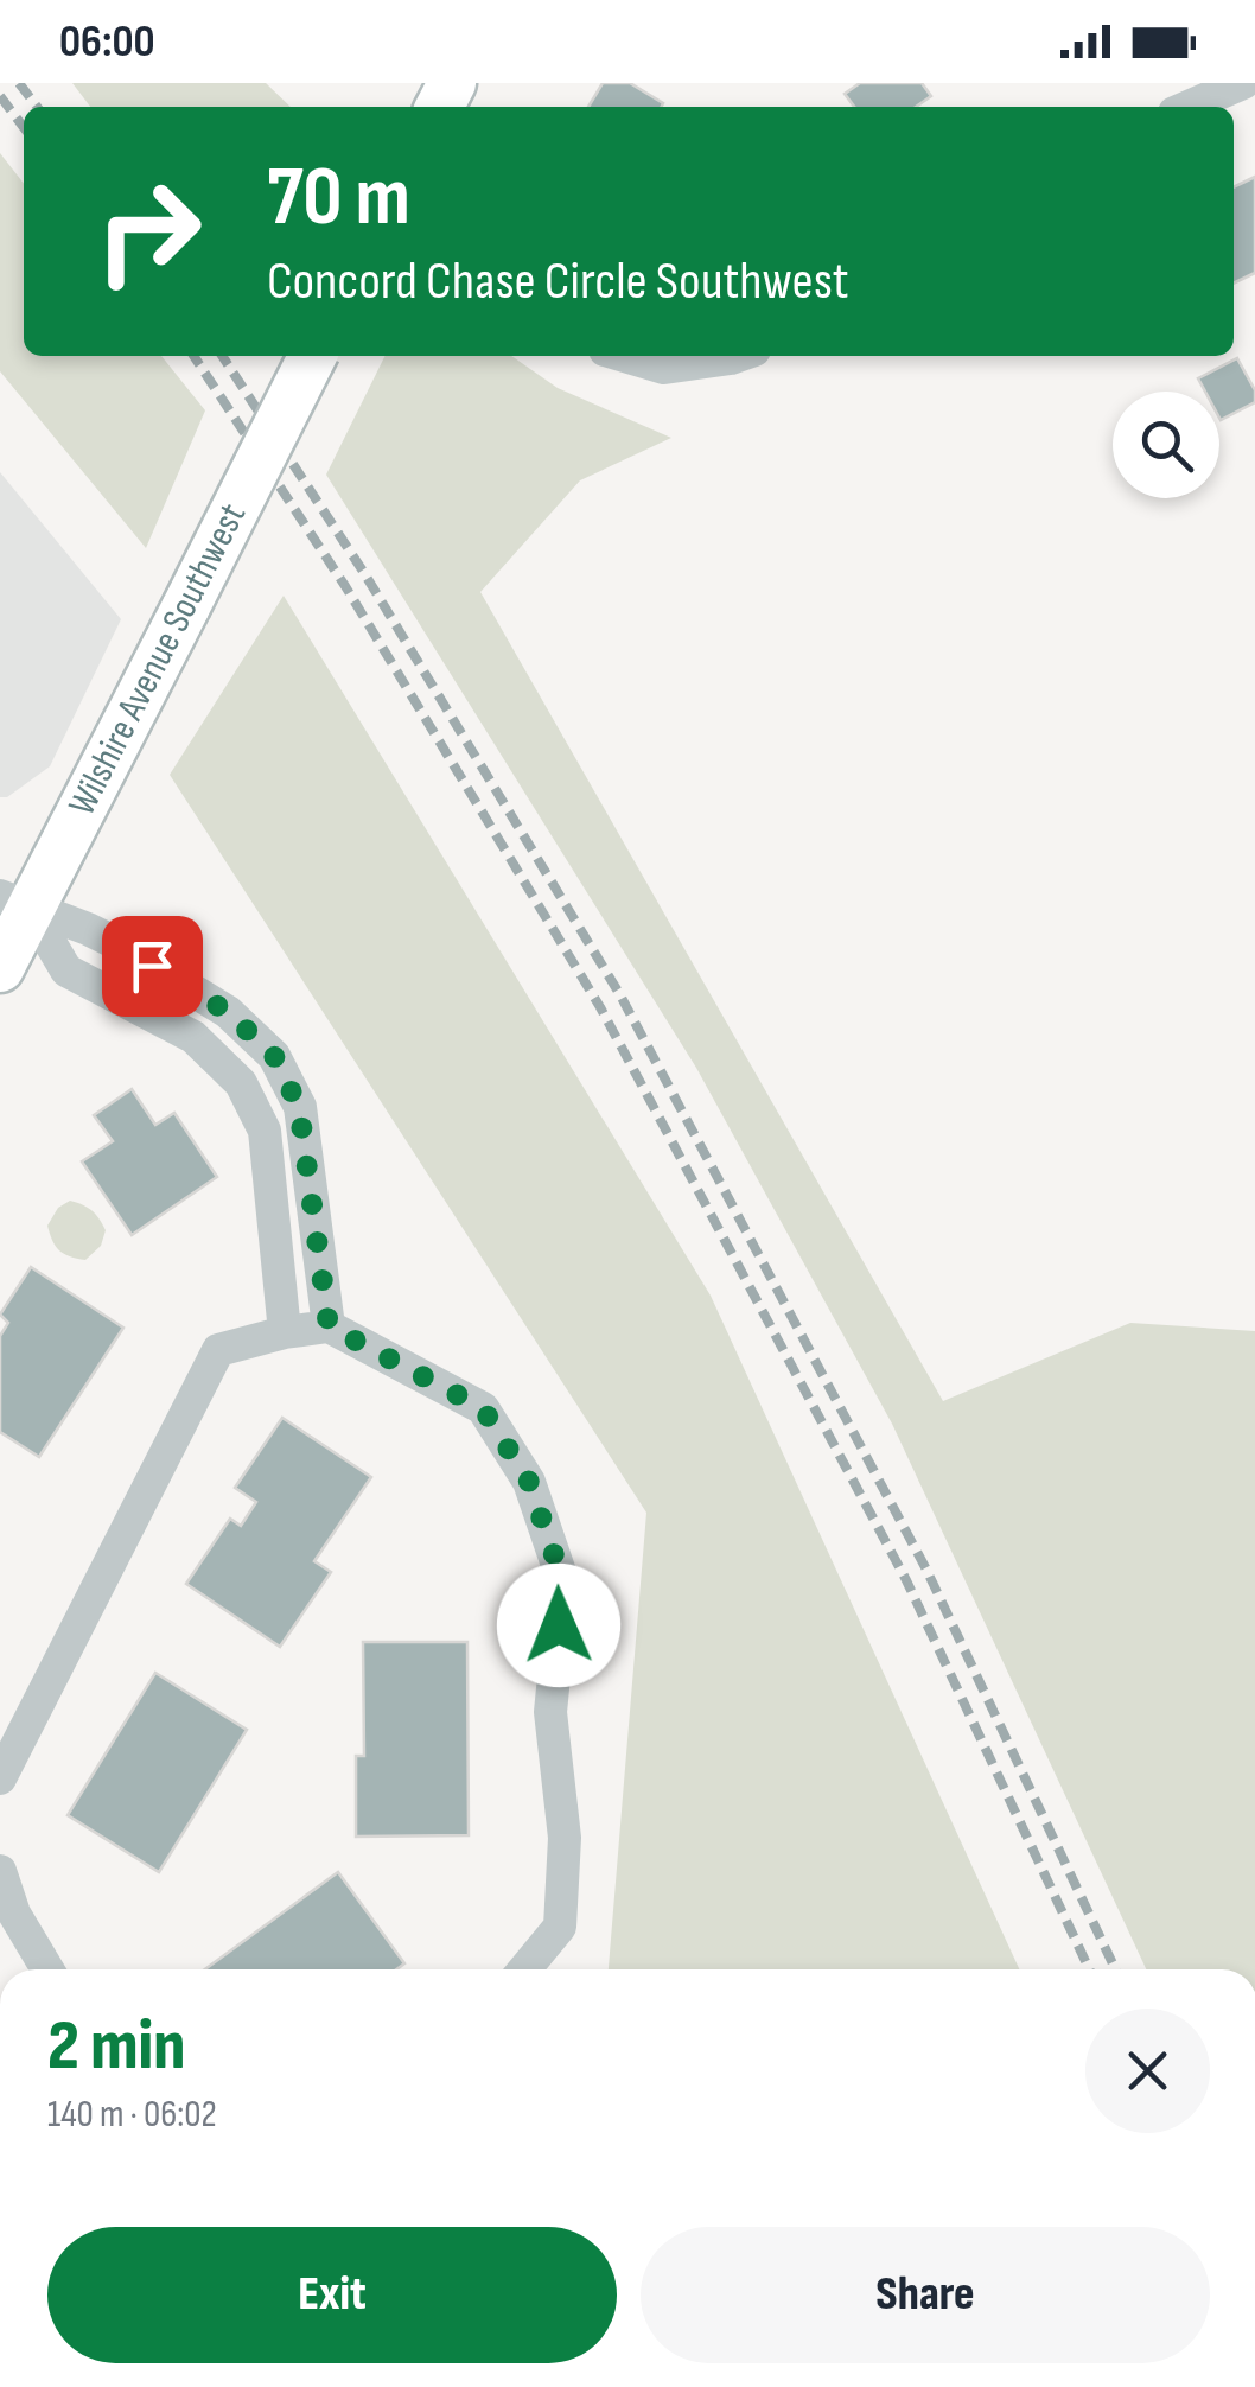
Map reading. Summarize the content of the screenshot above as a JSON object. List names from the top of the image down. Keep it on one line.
{"streets":{"street":["Wilshire Avenue Southwest"]},"page":{"status":"06:00","turn":["70 m","Concord Chase Circle Southwest"],"heading":["2 min","140 m · 06:02"],"buttons":["Exit","Share"]}}
